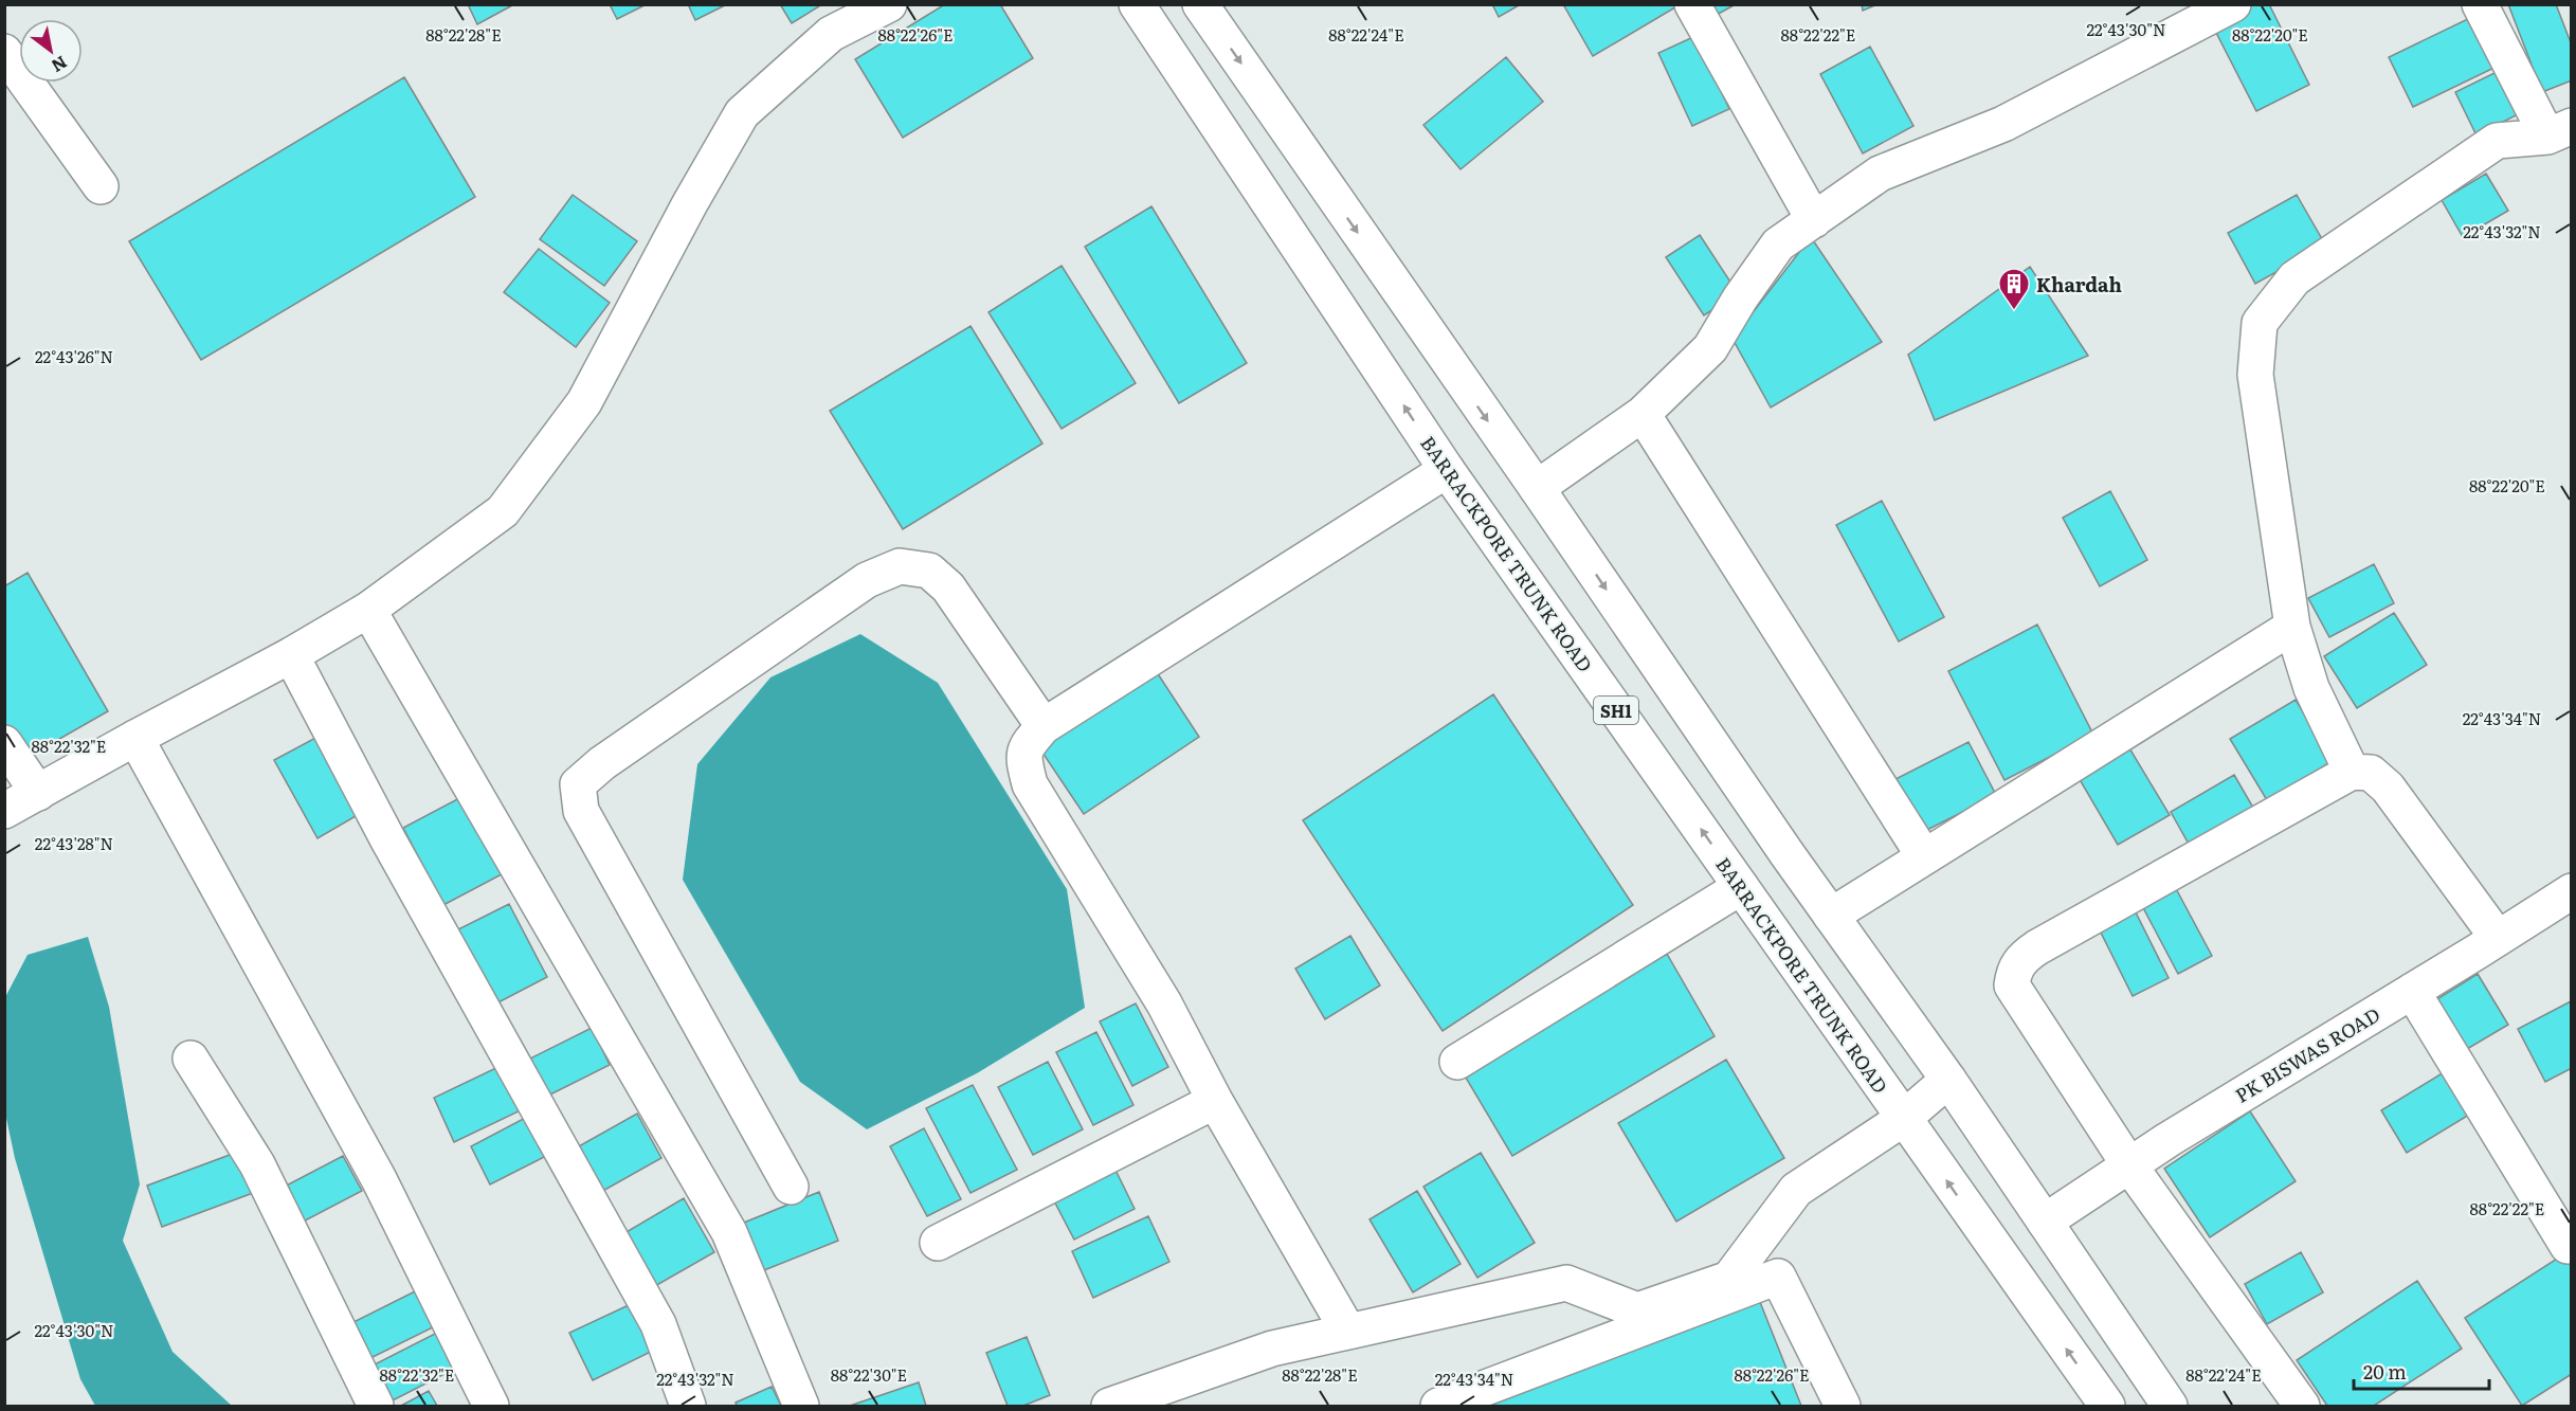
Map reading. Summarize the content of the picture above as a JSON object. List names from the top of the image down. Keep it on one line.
{"streets":{"street":["BARRACKPORE TRUNK ROAD","SH1","PK BISWAS ROAD"]},"places":{"building":["Khardah"]},"scale_bar":"20 m","north":"bottom right","coordinates":["22°43'30\"N","88°22'28\"E","88°22'26\"E","88°22'24\"E","88°22'22\"E","88°22'20\"E","22°43'32\"N","22°43'26\"N","22°43'34\"N","88°22'32\"E","22°43'28\"N","88°22'30\"E"]}
